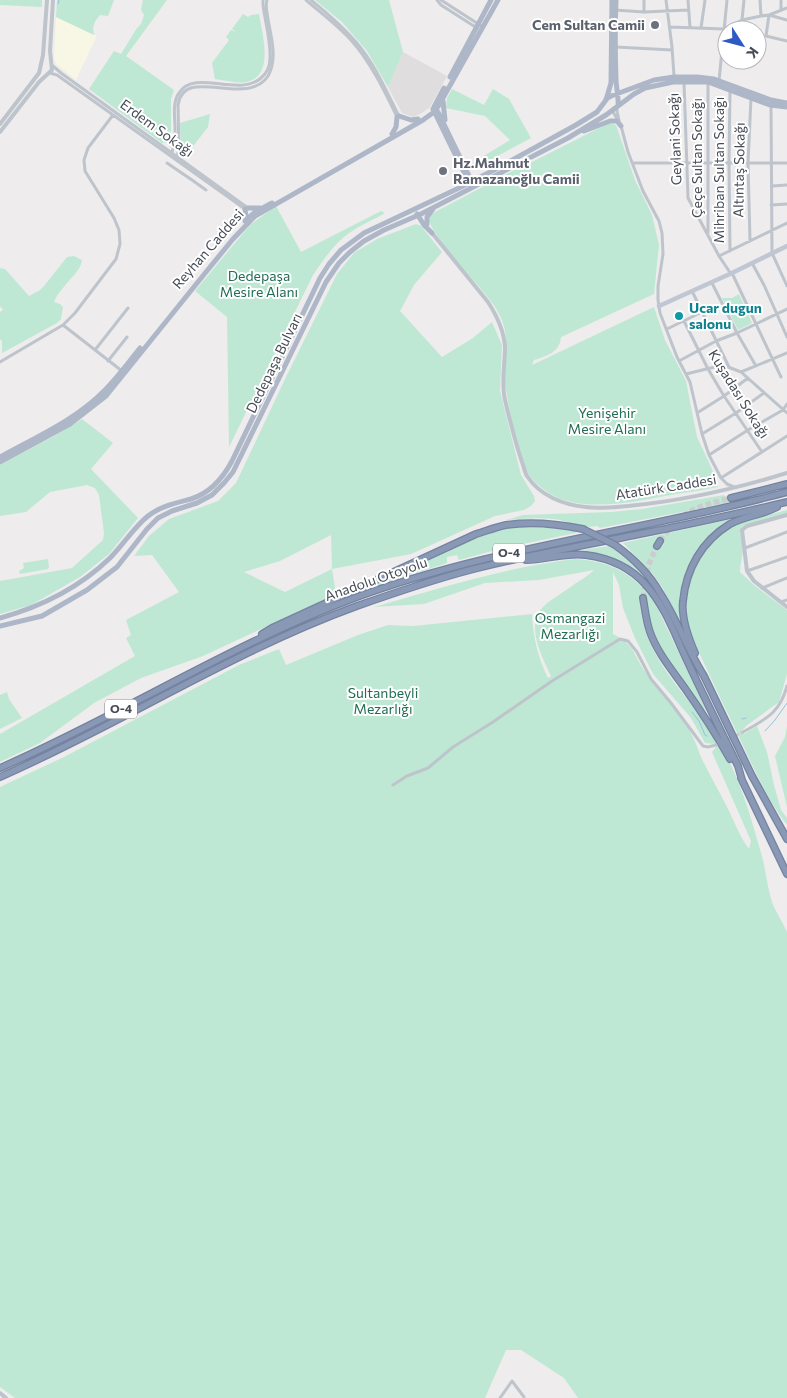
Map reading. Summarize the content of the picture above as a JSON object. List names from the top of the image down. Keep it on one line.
{"streets":{"highway":["O-4","Anadolu Otoyolu"],"main road":["Reyhan Caddesi","Dedepaşa Bulvarı"],"street":["Erdem Sokağı","Geylani Sokağı","Çeçe Sultan Sokağı","Mihriban Sultan Sokağı","Altıntaş Sokağı","Kuşadası Sokağı","Atatürk Caddesi"]},"crossings":[["Geylani Sokağı","Çeçe Sultan Sokağı"]],"parks":["Dedepaşa Mesire Alanı","Yenişehir Mesire Alanı","Osmangazi Mezarlığı","Sultanbeyli Mezarlığı"],"places":["Cem Sultan Camii","Hz.Mahmut Ramazanoğlu Camii","Ucar dugun salonu"],"north":"bottom right"}
